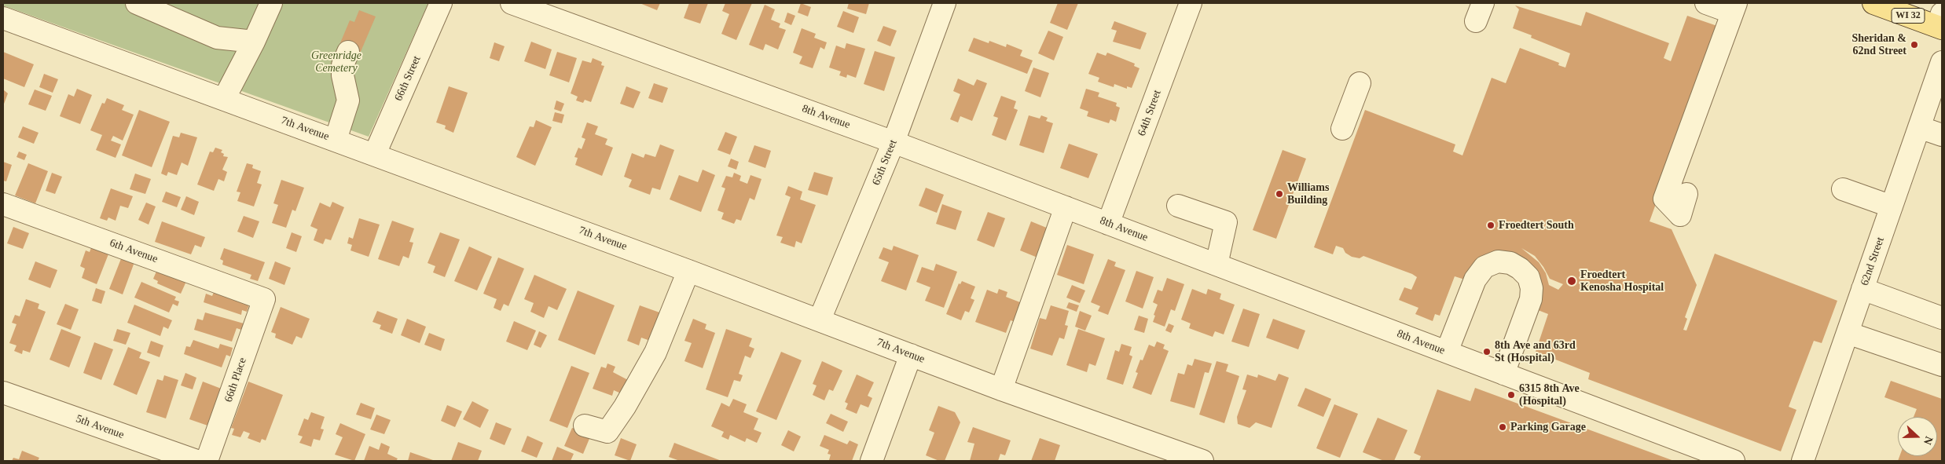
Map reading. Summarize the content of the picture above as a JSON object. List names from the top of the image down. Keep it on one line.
{"streets":{"main road":["WI 32"],"street":["66th Street","64th Street","8th Avenue","7th Avenue","65th Street","6th Avenue","62nd Street","66th Place","5th Avenue"]},"crossings":[["66th Street","7th Avenue"],["64th Street","8th Avenue"],["8th Avenue","65th Street"],["7th Avenue","65th Street"],["6th Avenue","66th Place"]],"parks":["Greenridge Cemetery"],"places":["Sheridan & 62nd Street","Williams Building","Froedtert South","Froedtert Kenosha Hospital","8th Ave and 63rd St (Hospital)","6315 8th Ave (Hospital)","Parking Garage"],"north":"right"}
